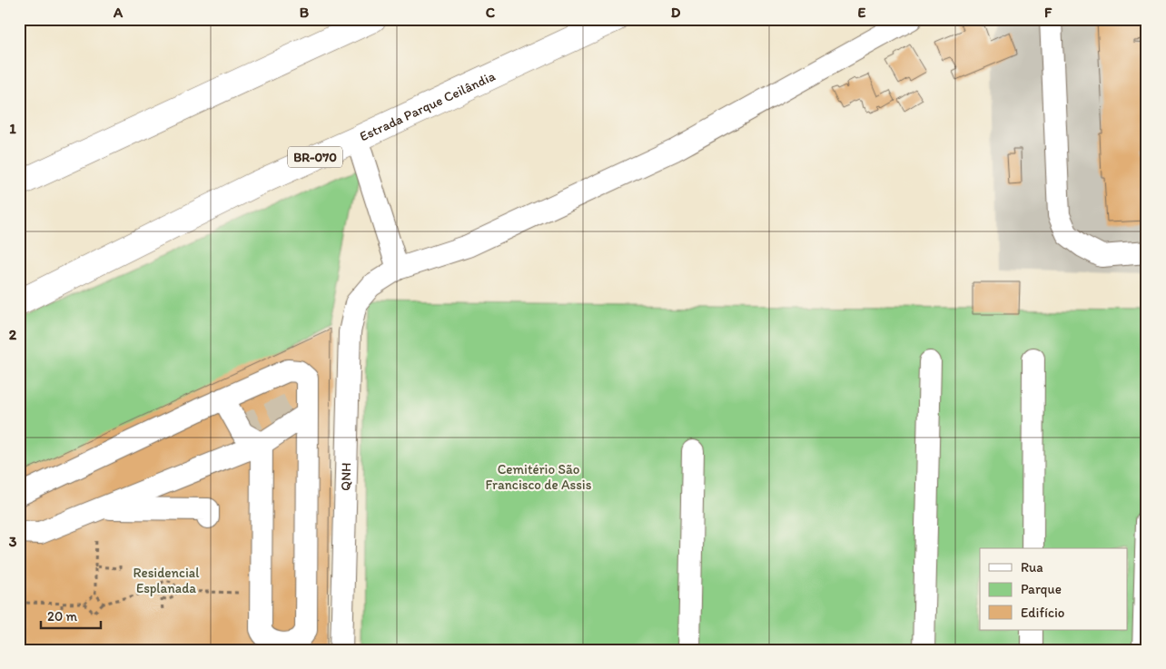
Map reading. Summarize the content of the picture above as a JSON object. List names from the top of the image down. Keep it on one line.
{"streets":{"highway":["Estrada Parque Ceilândia","BR-070"],"street":["QNH"]},"parks":["Cemitério São Francisco de Assis","Residencial Esplanada"],"legend":["Rua","Parque","Edifício"],"scale_bar":"20 m","grid":{"columns":["A","B","C","D","E","F"],"rows":["1","2","3"]}}
